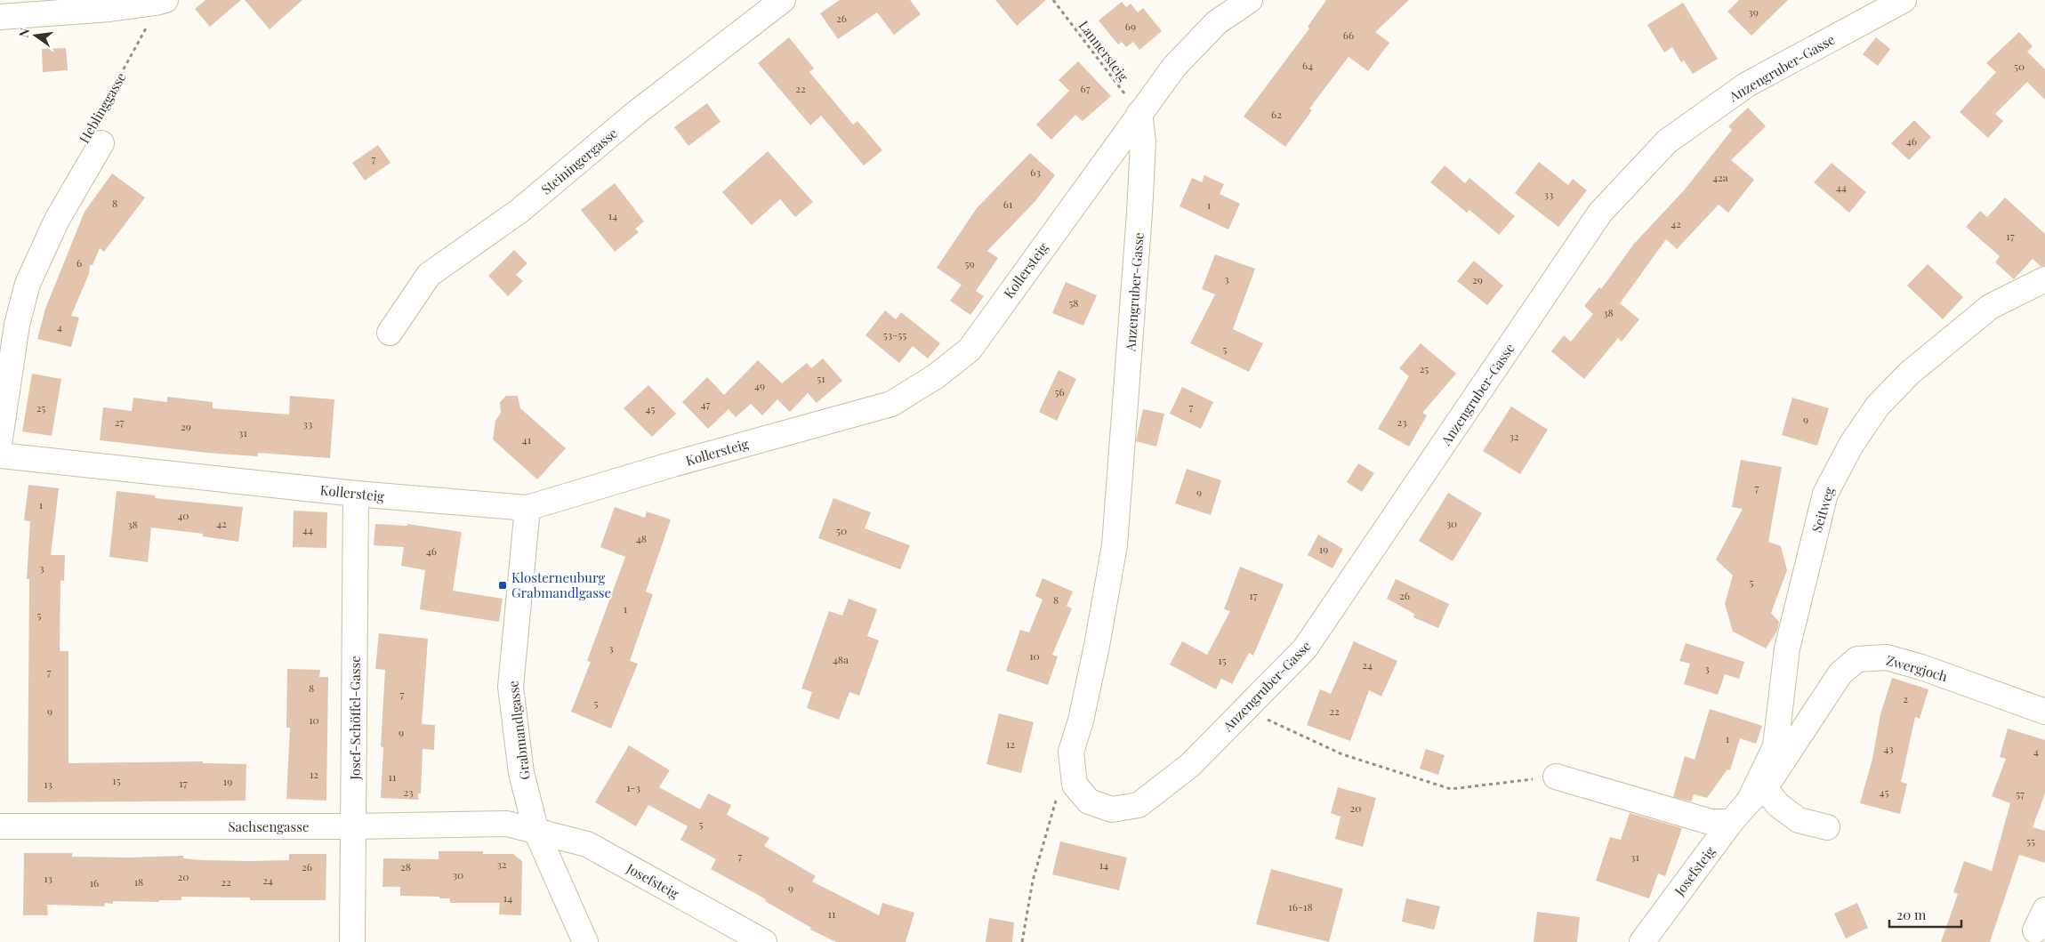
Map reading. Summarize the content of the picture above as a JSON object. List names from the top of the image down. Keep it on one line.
{"streets":{"street":["Anzengruber-Gasse","Heblinggasse","Steiningergasse","Kollersteig","Seitweg","Zwergjoch","Josef-Schöffel-Gasse","Grabmandlgasse","Sachsengasse","Josefsteig"],"path":["Lannersteig"]},"crossings":[["Lannersteig","Anzengruber-Gasse"],["Lannersteig","Kollersteig"],["Anzengruber-Gasse","Kollersteig"],["Kollersteig","Josef-Schöffel-Gasse"],["Kollersteig","Grabmandlgasse"],["Seitweg","Zwergjoch"],["Seitweg","Josefsteig"],["Zwergjoch","Josefsteig"],["Josef-Schöffel-Gasse","Sachsengasse"],["Grabmandlgasse","Sachsengasse"],["Grabmandlgasse","Josefsteig"],["Sachsengasse","Josefsteig"]],"places":{"transit":["Klosterneuburg Grabmandlgasse"]},"house_numbers":["39","26","69","66","64","50","22","67","62","46","7","63","42a","44","33","8","61","1","14","42","17","6","59","3","29","58","38","4","53-55","5","25","51","49","56","47","7","25","45","9","27","23","33","29","31","32","41","7","9","1","40","42","30","38","44","50","48","19","46","3","5","17","26","8","1","5","3","10","48a","15","24","3","7","8","7","2","5","9","22","10","9","1","12","43","4","12","11","15","19","17","13","1-3","23","45","57","20","5","55","7","31","32","14","26","28","30","20","13","24","18","22","16","9","14","16-18","11"],"scale_bar":"20 m","north":"left"}
